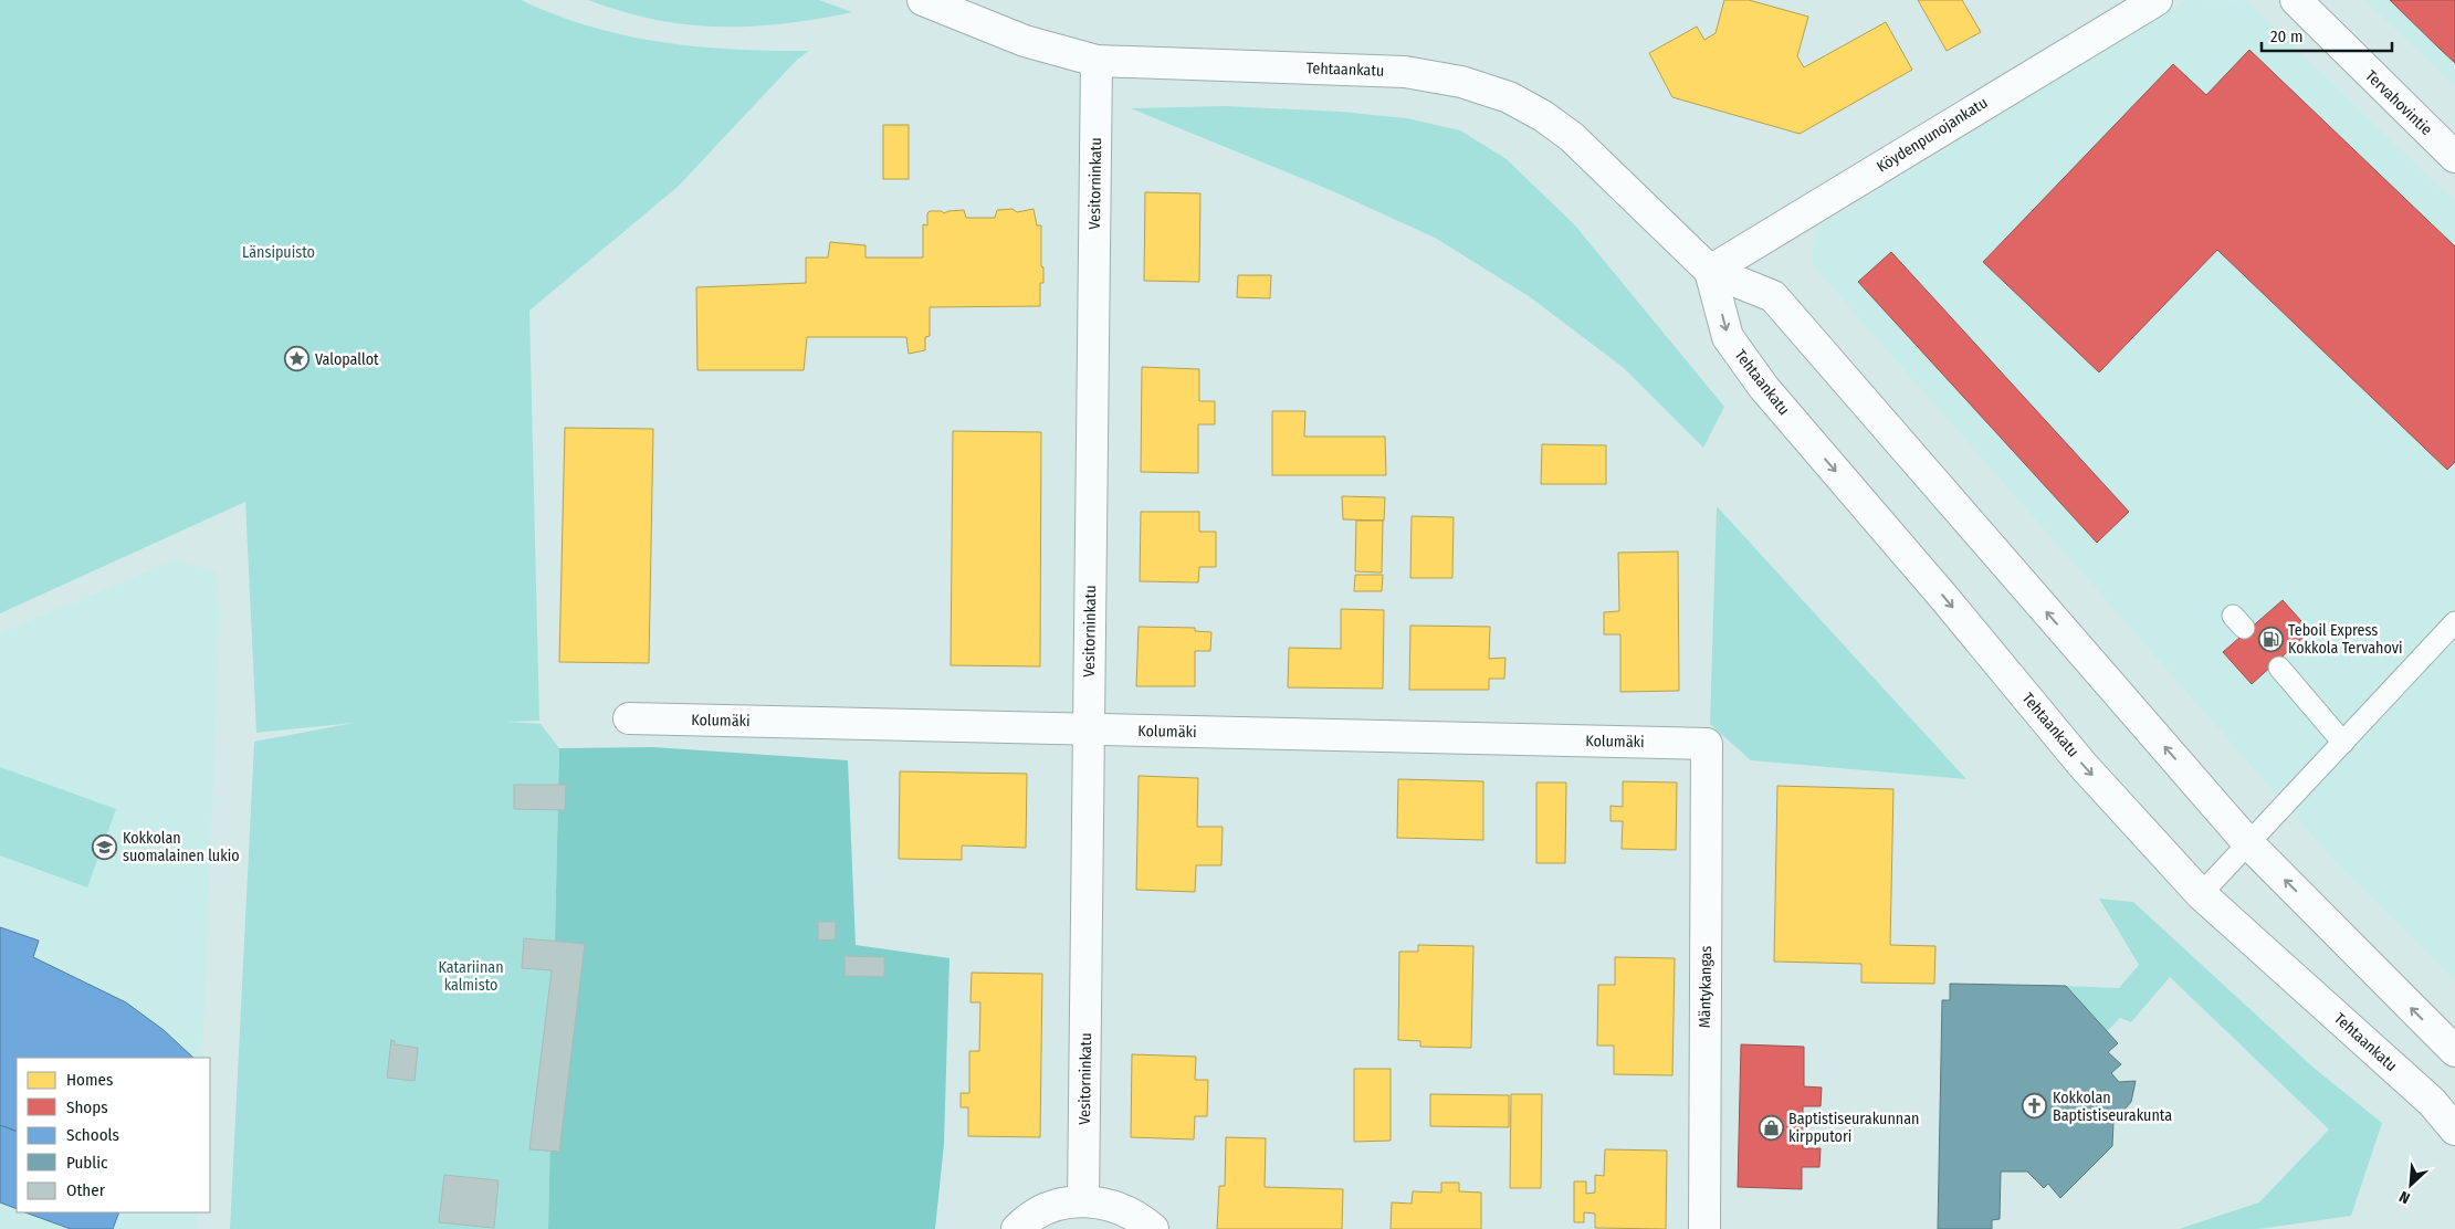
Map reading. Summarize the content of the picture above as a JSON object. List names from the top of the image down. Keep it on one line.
{"streets":{"street":["Tehtaankatu","Tervahovintie","Köydenpunojankatu","Vesitorninkatu","Kolumäki","Mäntykangas"]},"crossings":[["Tehtaankatu","Köydenpunojankatu"],["Tehtaankatu","Vesitorninkatu"],["Vesitorninkatu","Kolumäki"],["Kolumäki","Mäntykangas"]],"parks":["Länsipuisto","Katariinan kalmisto"],"places":{"place":["Valopallot"],"fuel station":["Teboil Express Kokkola Tervahovi"],"school or university":["Kokkolan suomalainen lukio"],"church":["Kokkolan Baptistiseurakunta"],"shop":["Baptistiseurakunnan kirpputori"]},"legend":["Homes","Shops","Schools","Public","Other"],"scale_bar":"20 m","north":"bottom left"}
